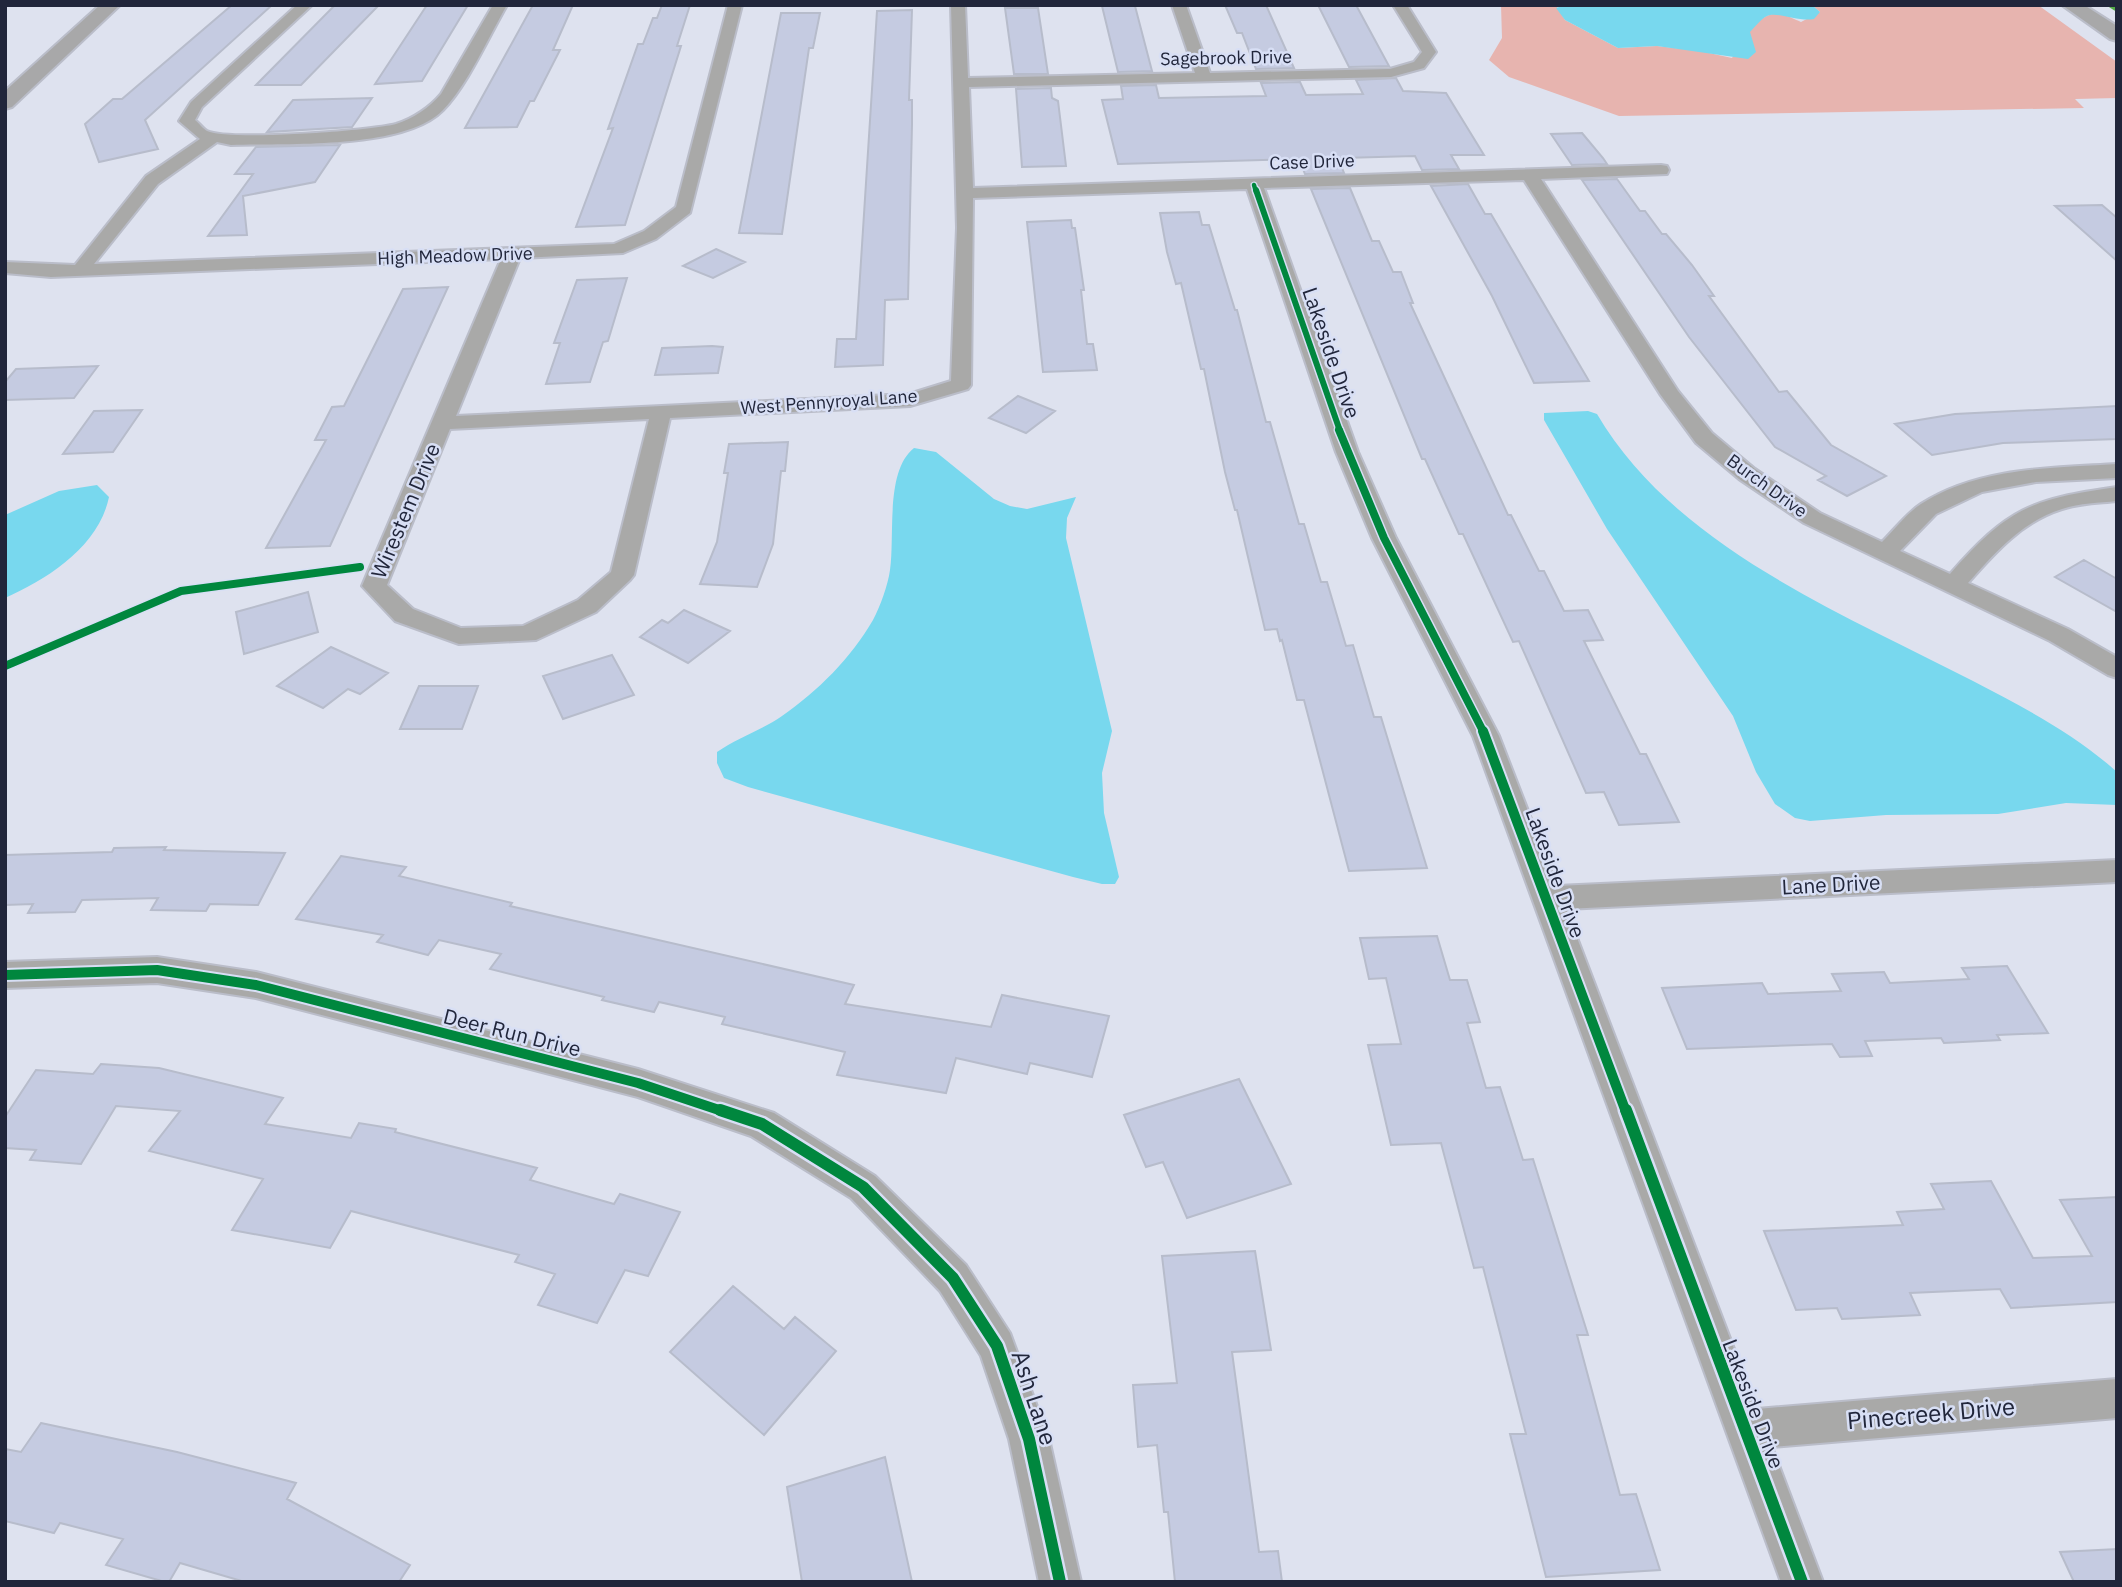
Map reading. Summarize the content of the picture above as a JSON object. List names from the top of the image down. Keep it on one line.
{"streets":{"street":["Sagebrook Drive","Case Drive","High Meadow Drive","Lakeside Drive","West Pennyroyal Lane","Burch Drive","Wirestem Drive","Lane Drive","Deer Run Drive","Ash Lane","Pinecreek Drive"]},"crossings":[["Sagebrook Drive","West Pennyroyal Lane"],["Case Drive","Lakeside Drive"],["Case Drive","West Pennyroyal Lane"],["Case Drive","Burch Drive"],["High Meadow Drive","Wirestem Drive"],["Lakeside Drive","Lane Drive"],["Lakeside Drive","Pinecreek Drive"],["West Pennyroyal Lane","Wirestem Drive"],["Deer Run Drive","Ash Lane"]]}
